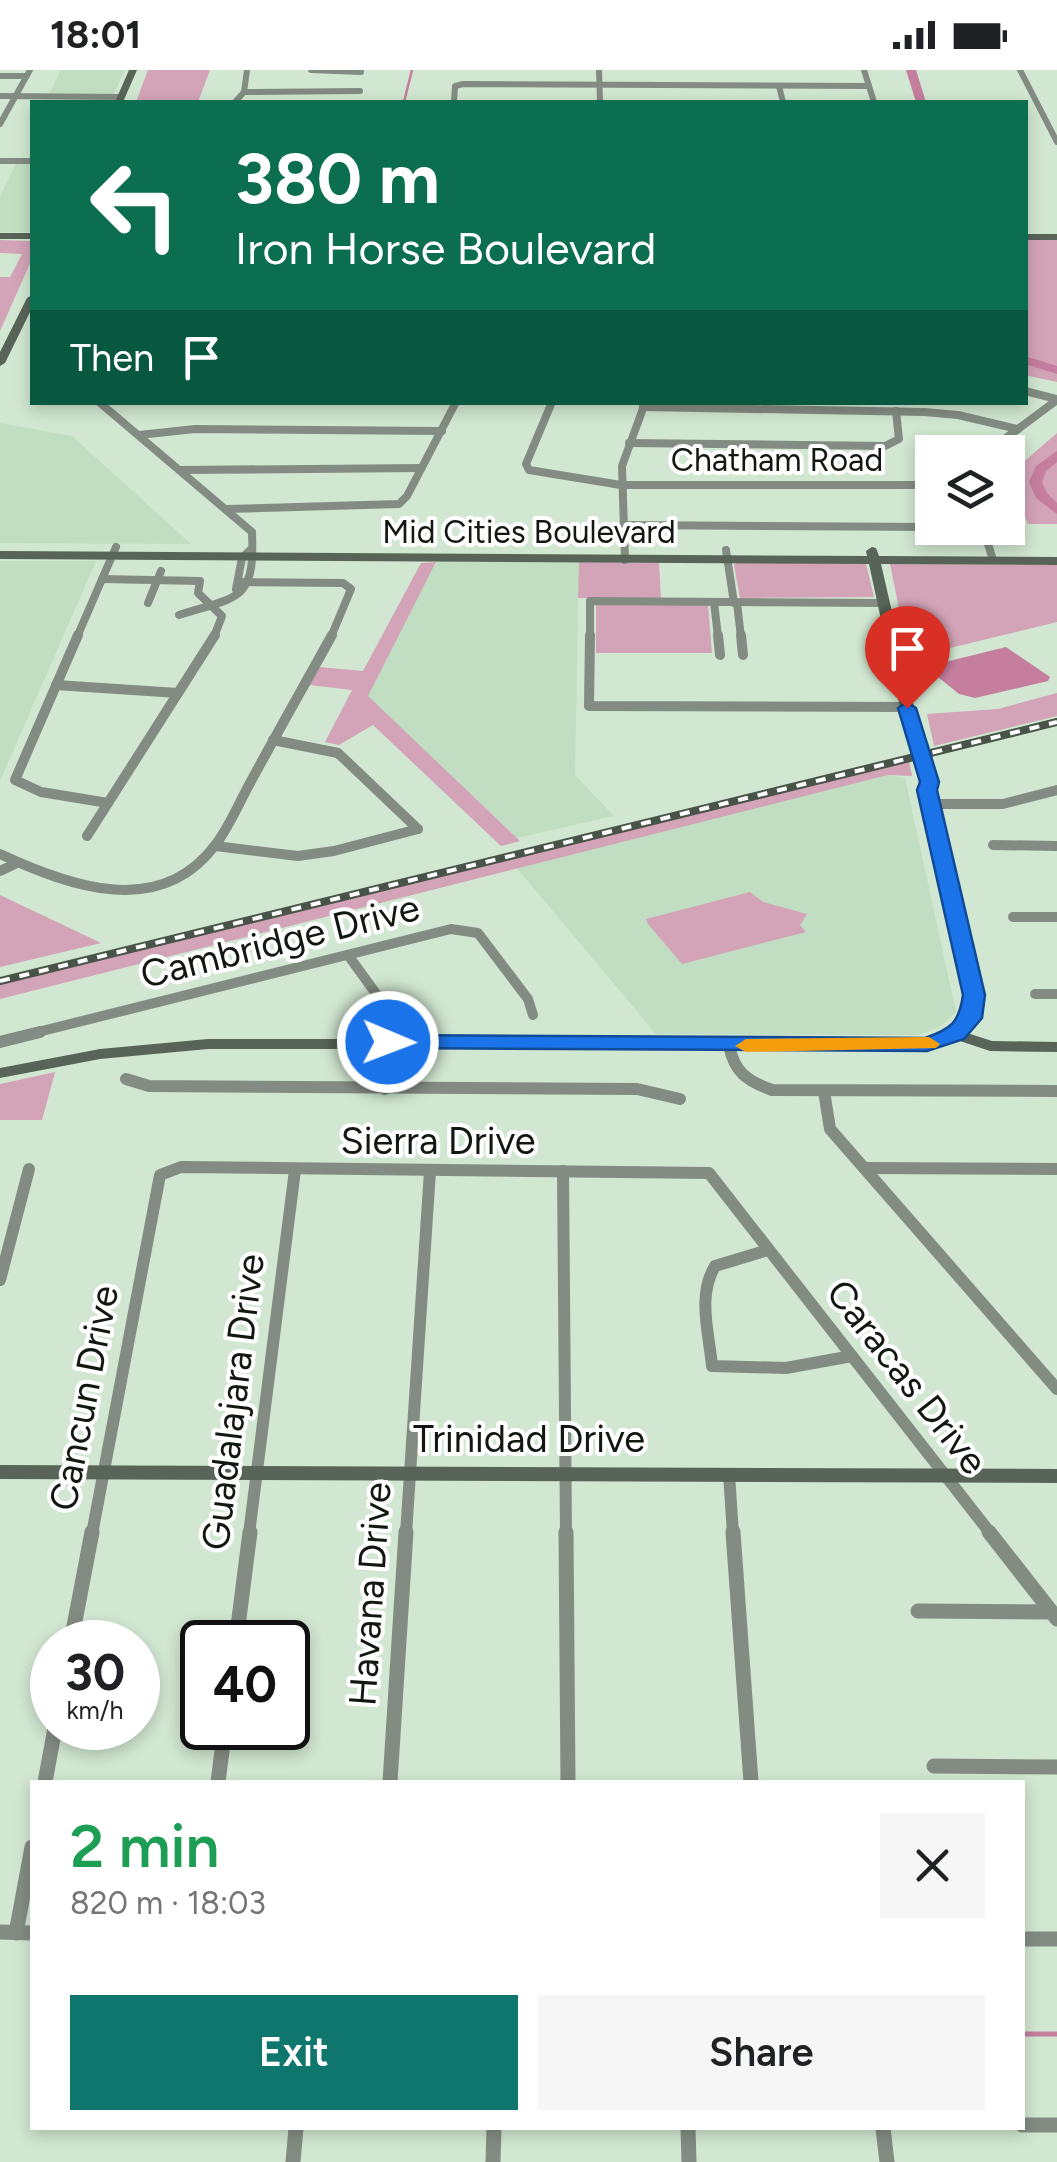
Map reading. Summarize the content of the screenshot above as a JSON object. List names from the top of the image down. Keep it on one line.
{"streets":{"street":["Chatham Road","Mid Cities Boulevard","Cambridge Drive","Sierra Drive","Caracas Drive","Cancun Drive","Guadalajara Drive","Trinidad Drive","Havana Drive"]},"crossings":[["Sierra Drive","Caracas Drive"],["Sierra Drive","Cancun Drive"],["Sierra Drive","Guadalajara Drive"],["Sierra Drive","Havana Drive"],["Caracas Drive","Trinidad Drive"],["Cancun Drive","Trinidad Drive"],["Guadalajara Drive","Trinidad Drive"],["Trinidad Drive","Havana Drive"]],"page":{"status":"18:01","turn":["380 m","Iron Horse Boulevard"],"then":"Then","speed":"30 km/h","limit":"40","heading":["2 min","820 m · 18:03"],"buttons":["Exit","Share"]}}
